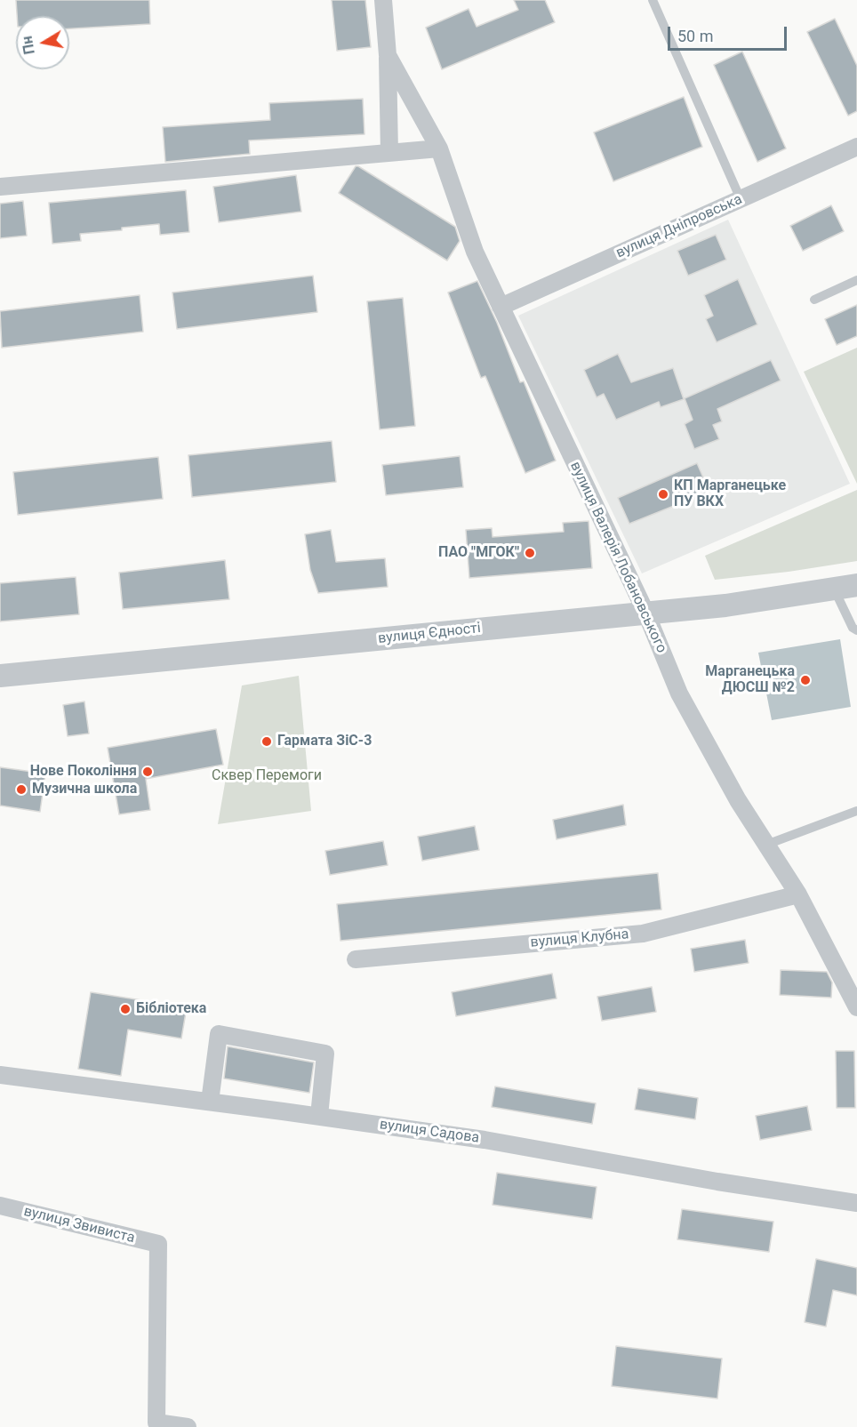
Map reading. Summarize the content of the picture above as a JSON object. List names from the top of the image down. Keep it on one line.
{"streets":{"street":["вулиця Дніпровська","вулиця Валерія Лобановського","вулиця Єдності","вулиця Клубна","вулиця Садова","вулиця Звивиста"]},"crossings":[["вулиця Дніпровська","вулиця Валерія Лобановського"],["вулиця Валерія Лобановського","вулиця Єдності"],["вулиця Валерія Лобановського","вулиця Клубна"]],"parks":["Сквер Перемоги"],"places":["КП Марганецьке ПУ ВКХ","ПАО \"МГОК\"","Марганецька ДЮСШ №2","Гармата ЗіС-3","Нове Покоління","Музична школа","Бібліотека"],"scale_bar":"50 m","north":"left"}
